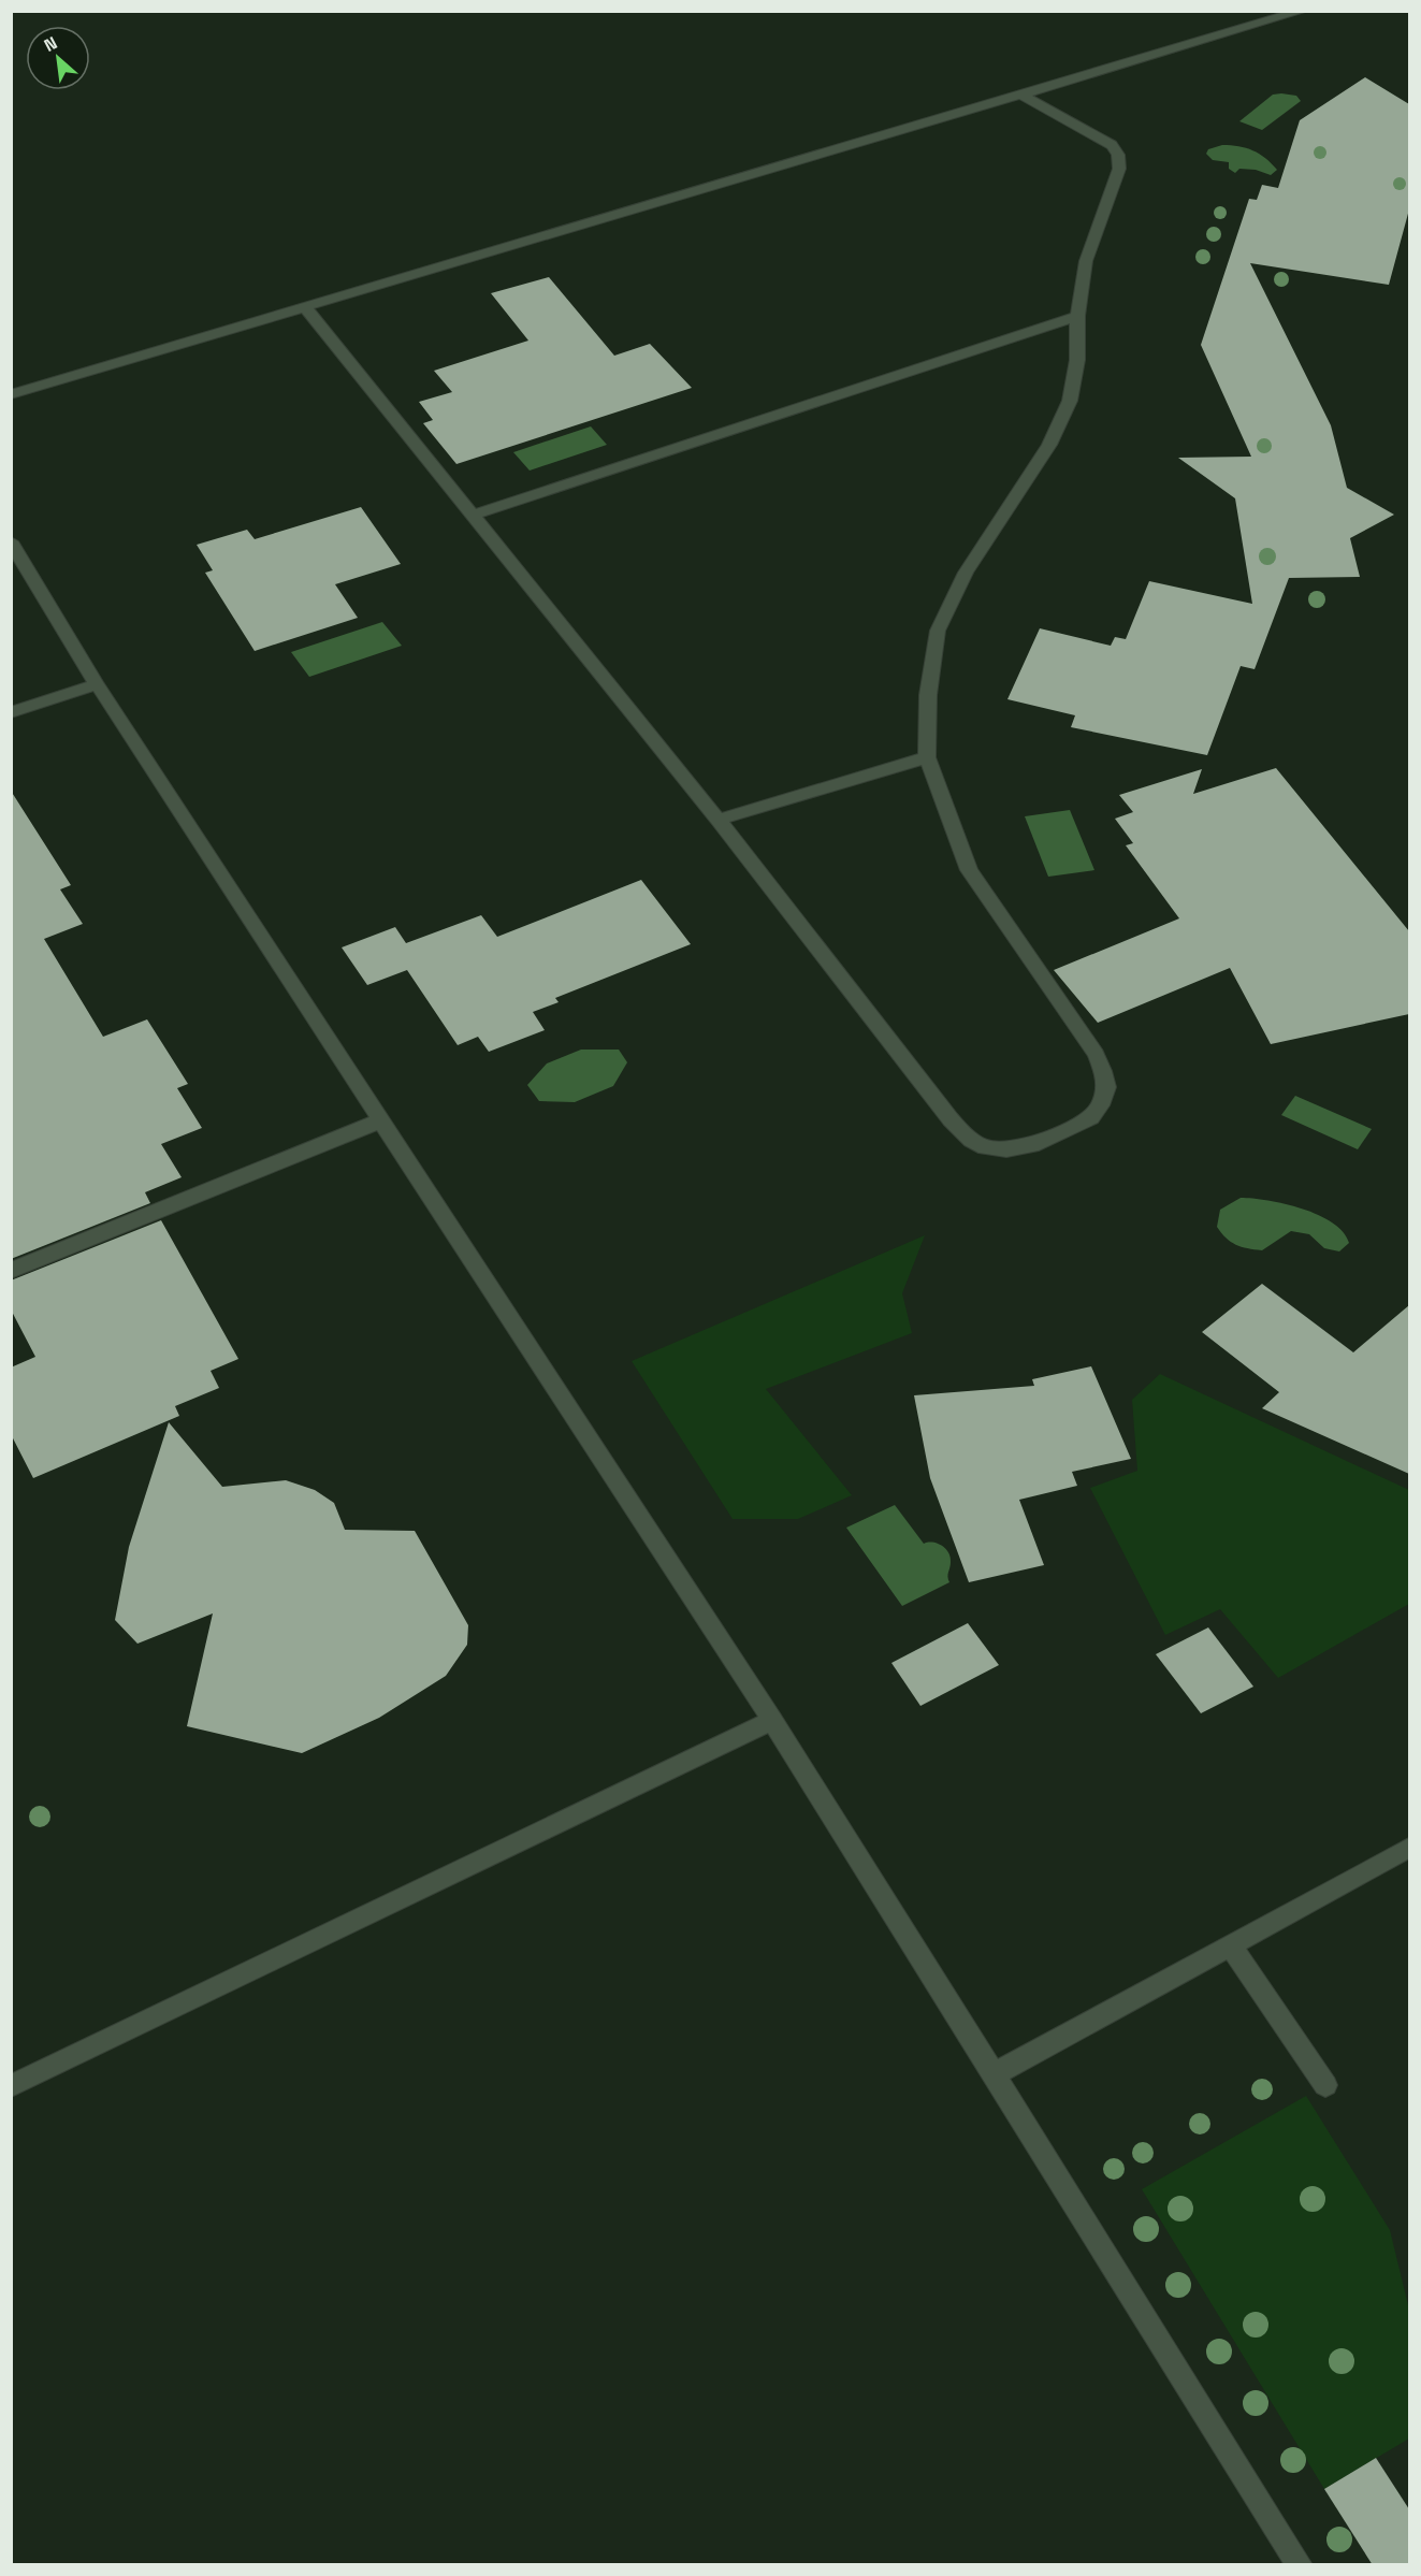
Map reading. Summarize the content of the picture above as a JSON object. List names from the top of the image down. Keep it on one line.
{"north":"top left"}
